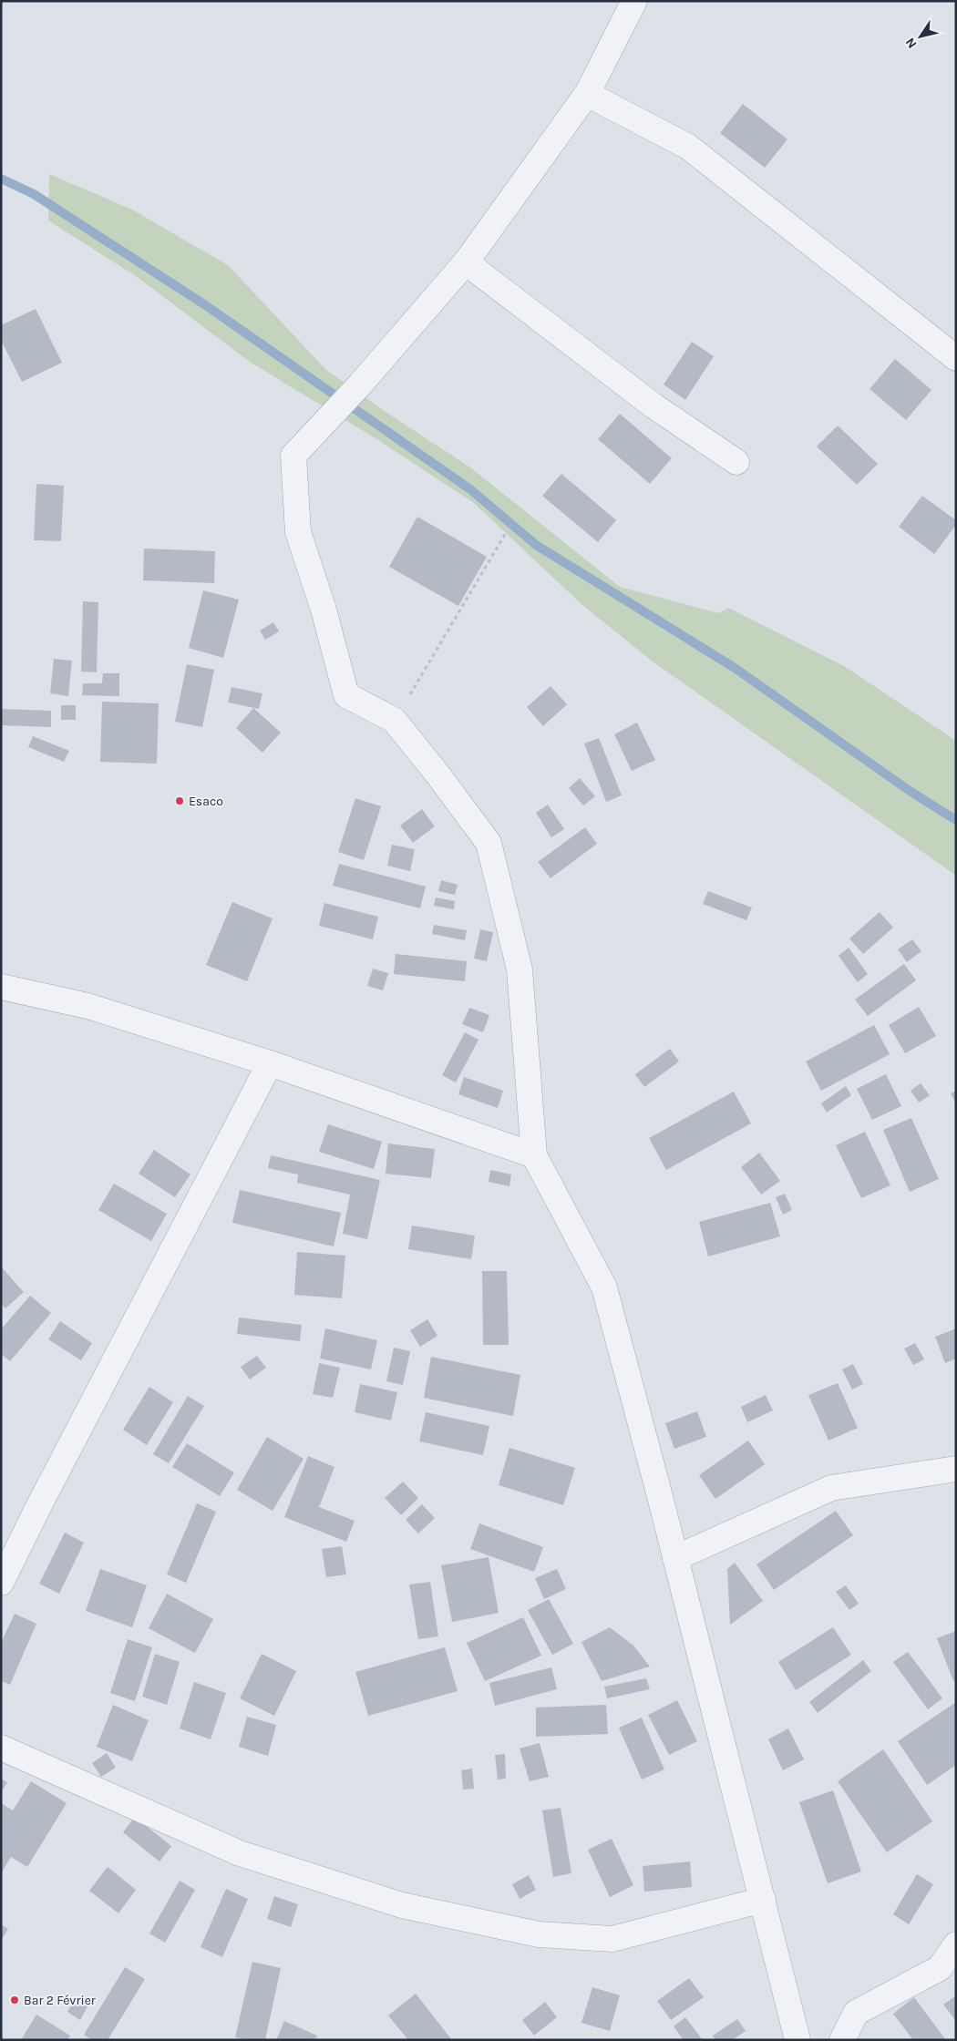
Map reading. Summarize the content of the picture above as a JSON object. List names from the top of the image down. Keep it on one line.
{"places":["Esaco","Bar 2 Février"],"north":"bottom left"}
